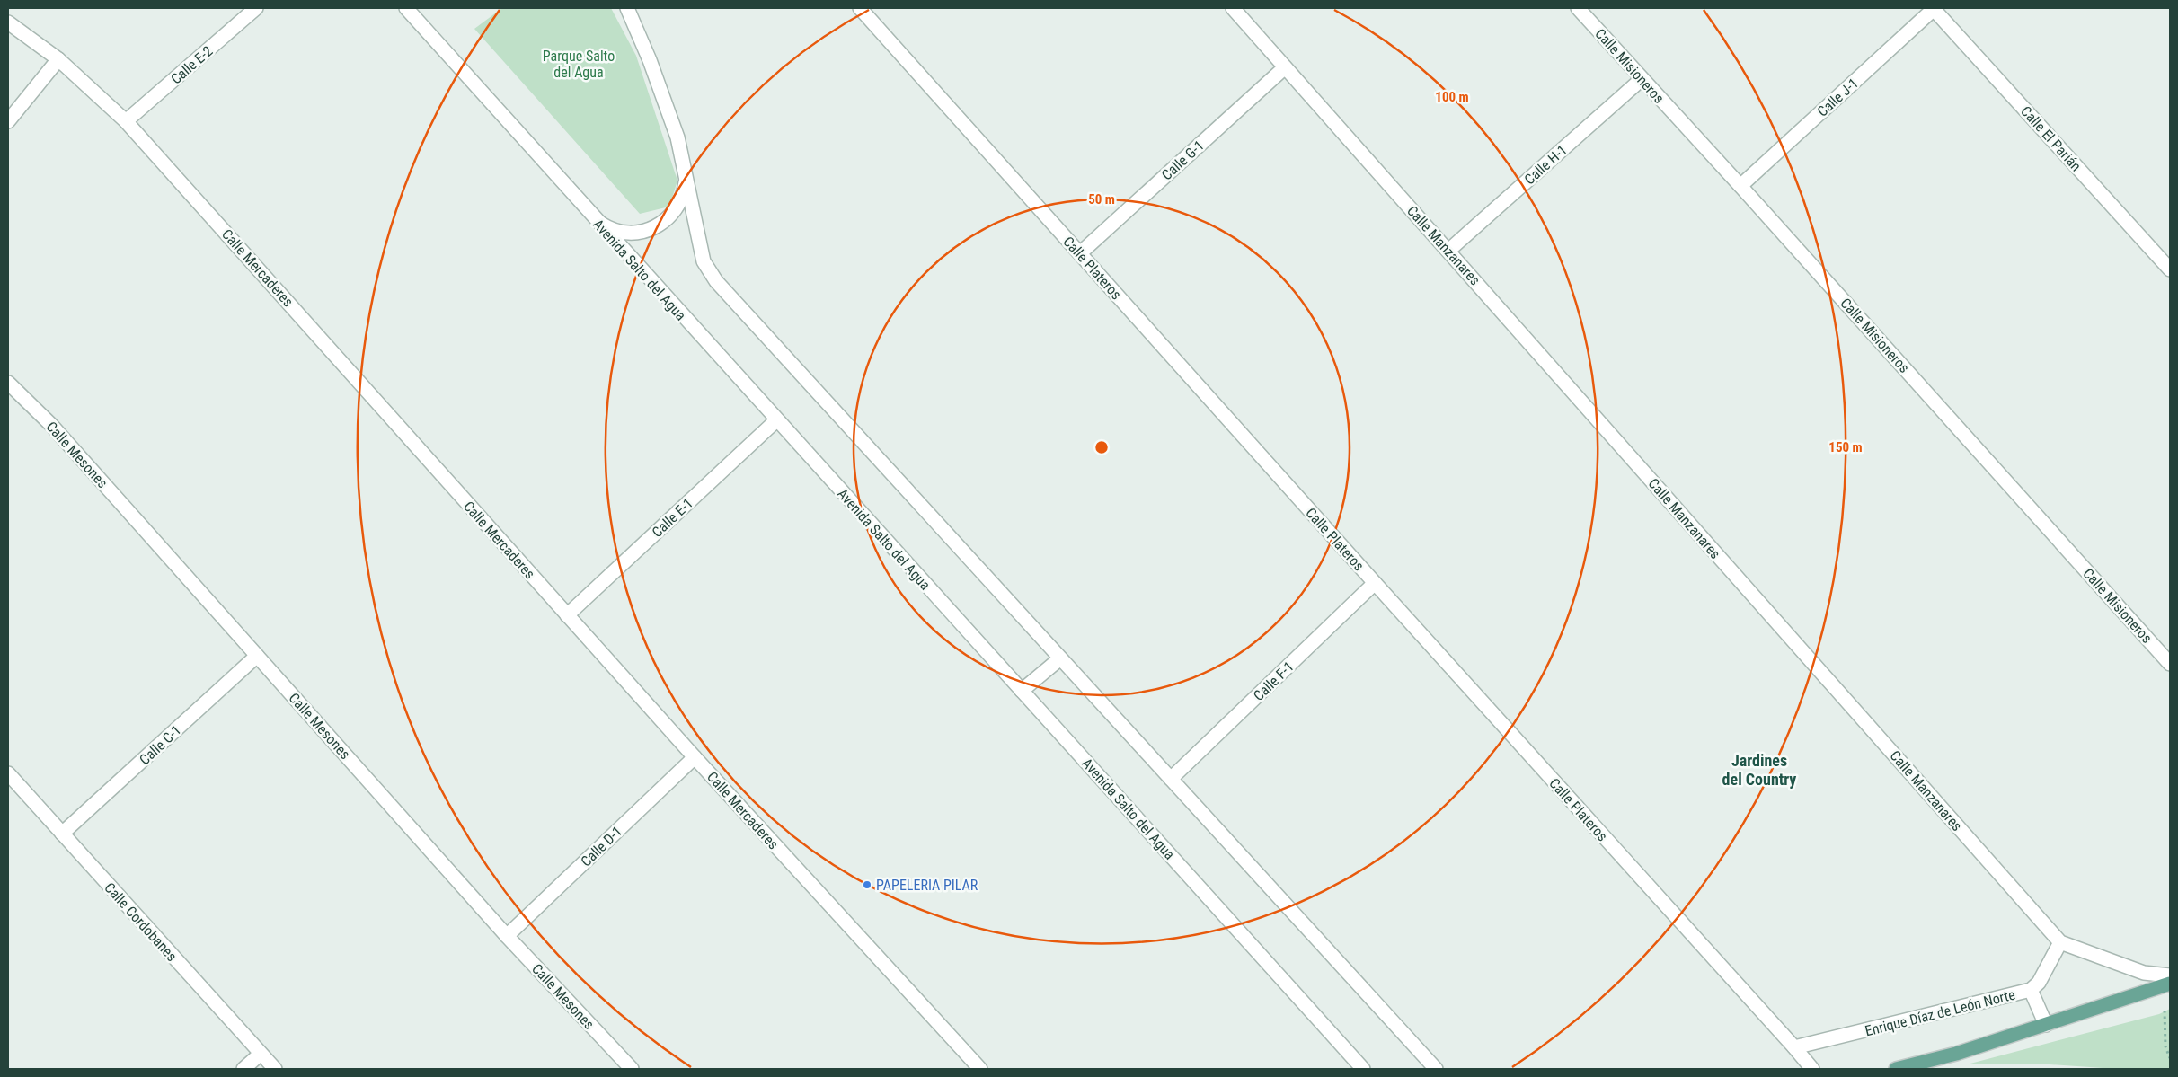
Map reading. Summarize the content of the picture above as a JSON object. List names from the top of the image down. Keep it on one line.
{"streets":{"street":["Calle E-2","Calle Misioneros","Calle J-1","Calle El Parián","Calle G-1","Calle H-1","Calle Manzanares","Calle Mercaderes","Calle Plateros","Avenida Salto del Agua","Calle Mesones","Calle E-1","Calle F-1","Calle C-1","Calle D-1","Calle Cordobanes","Enrique Díaz de León Norte"]},"crossings":[["Calle E-2","Calle Mercaderes"],["Calle Misioneros","Calle J-1"],["Calle Misioneros","Calle H-1"],["Calle J-1","Calle El Parián"],["Calle G-1","Calle Manzanares"],["Calle G-1","Calle Plateros"],["Calle H-1","Calle Manzanares"],["Calle Manzanares","Enrique Díaz de León Norte"],["Calle Mercaderes","Calle E-1"],["Calle Mercaderes","Calle D-1"],["Calle Plateros","Calle F-1"],["Calle Plateros","Enrique Díaz de León Norte"],["Avenida Salto del Agua","Calle E-1"],["Calle Mesones","Calle C-1"],["Calle Mesones","Calle D-1"],["Calle C-1","Calle Cordobanes"]],"districts":["Jardines del Country"],"parks":["Parque Salto del Agua"],"places":["PAPELERIA PILAR"],"rings":["100 m","50 m","150 m"]}
